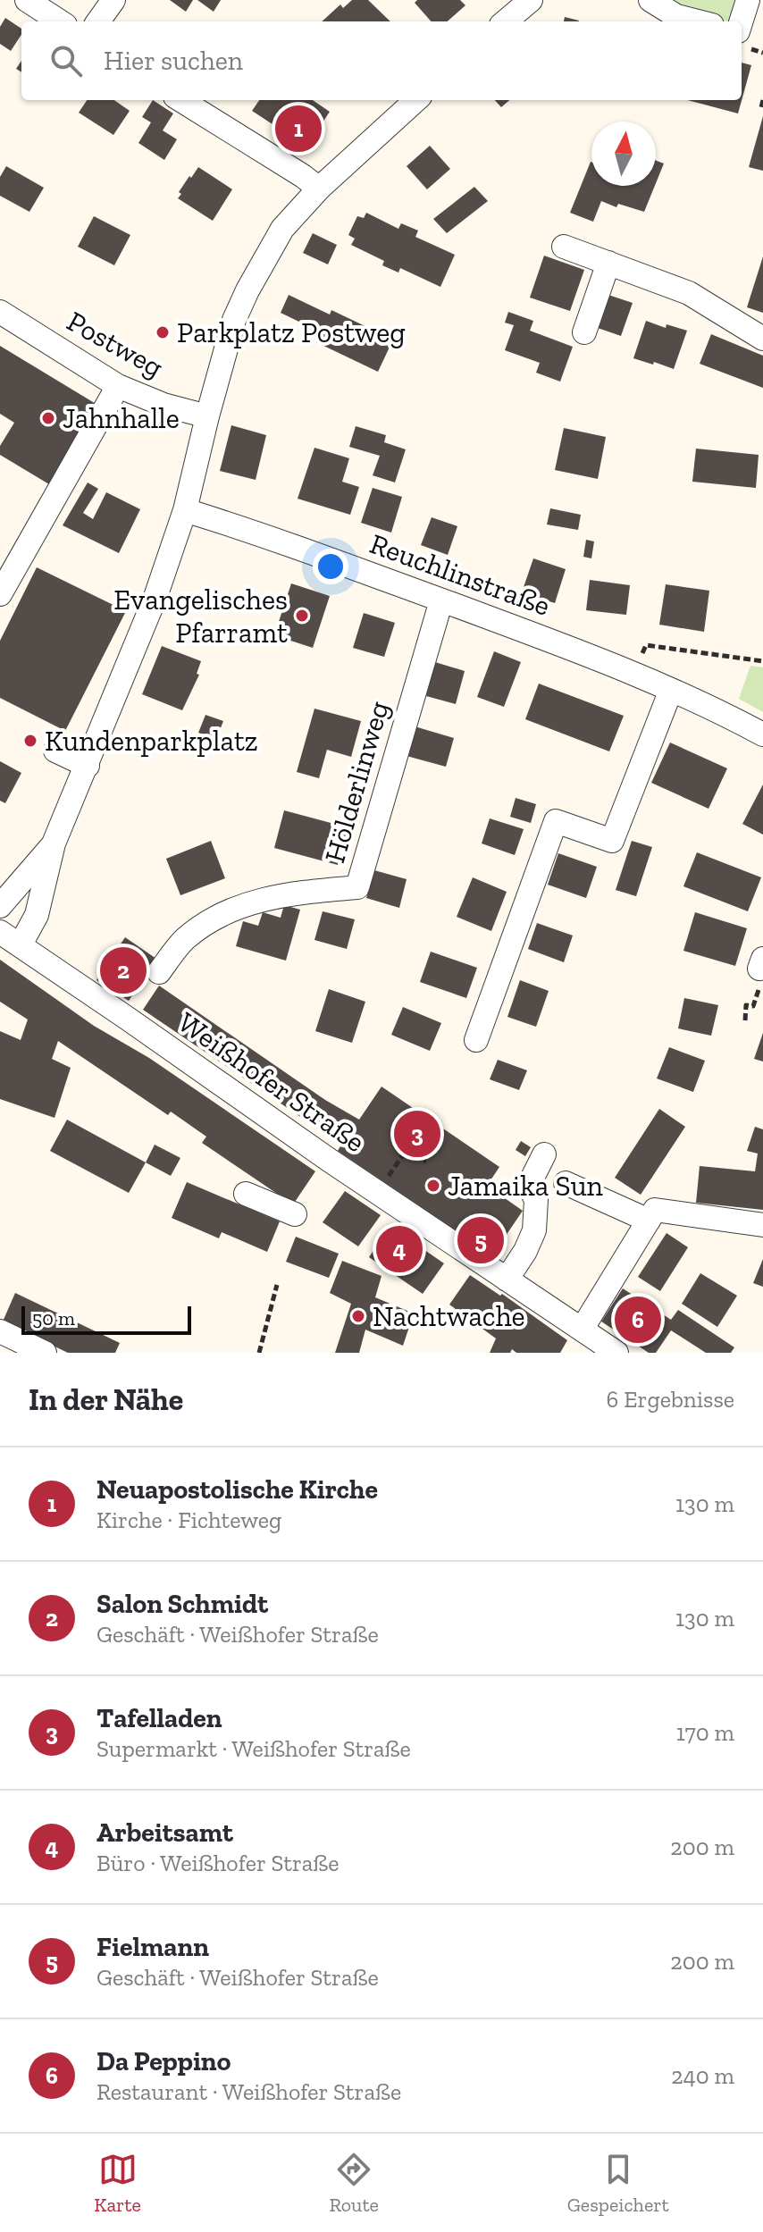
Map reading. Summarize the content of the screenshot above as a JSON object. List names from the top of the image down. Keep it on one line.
{"streets":{"street":["Postweg","Reuchlinstraße","Hölderlinweg","Weißhofer Straße"]},"crossings":[["Reuchlinstraße","Hölderlinweg"]],"places":["Parkplatz Postweg","Jahnhalle","Evangelisches Pfarramt","Kundenparkplatz","Jamaika Sun","Nachtwache"],"scale_bar":"50 m","north":"top","page":{"search":"Hier suchen","pins":["1","2","3","5","4","6"],"scale":"50 m","heading":["In der Nähe","6 Ergebnisse"],"list":[{"mark":"1","name":"Neuapostolische Kirche","note":"Kirche · Fichteweg","value":"130 m"},{"mark":"2","name":"Salon Schmidt","note":"Geschäft · Weißhofer Straße","value":"130 m"},{"mark":"3","name":"Tafelladen","note":"Supermarkt · Weißhofer Straße","value":"170 m"},{"mark":"4","name":"Arbeitsamt","note":"Büro · Weißhofer Straße","value":"200 m"},{"mark":"5","name":"Fielmann","note":"Geschäft · Weißhofer Straße","value":"200 m"},{"mark":"6","name":"Da Peppino","note":"Restaurant · Weißhofer Straße","value":"240 m"}],"nav":["Karte","Route","Gespeichert"]}}
